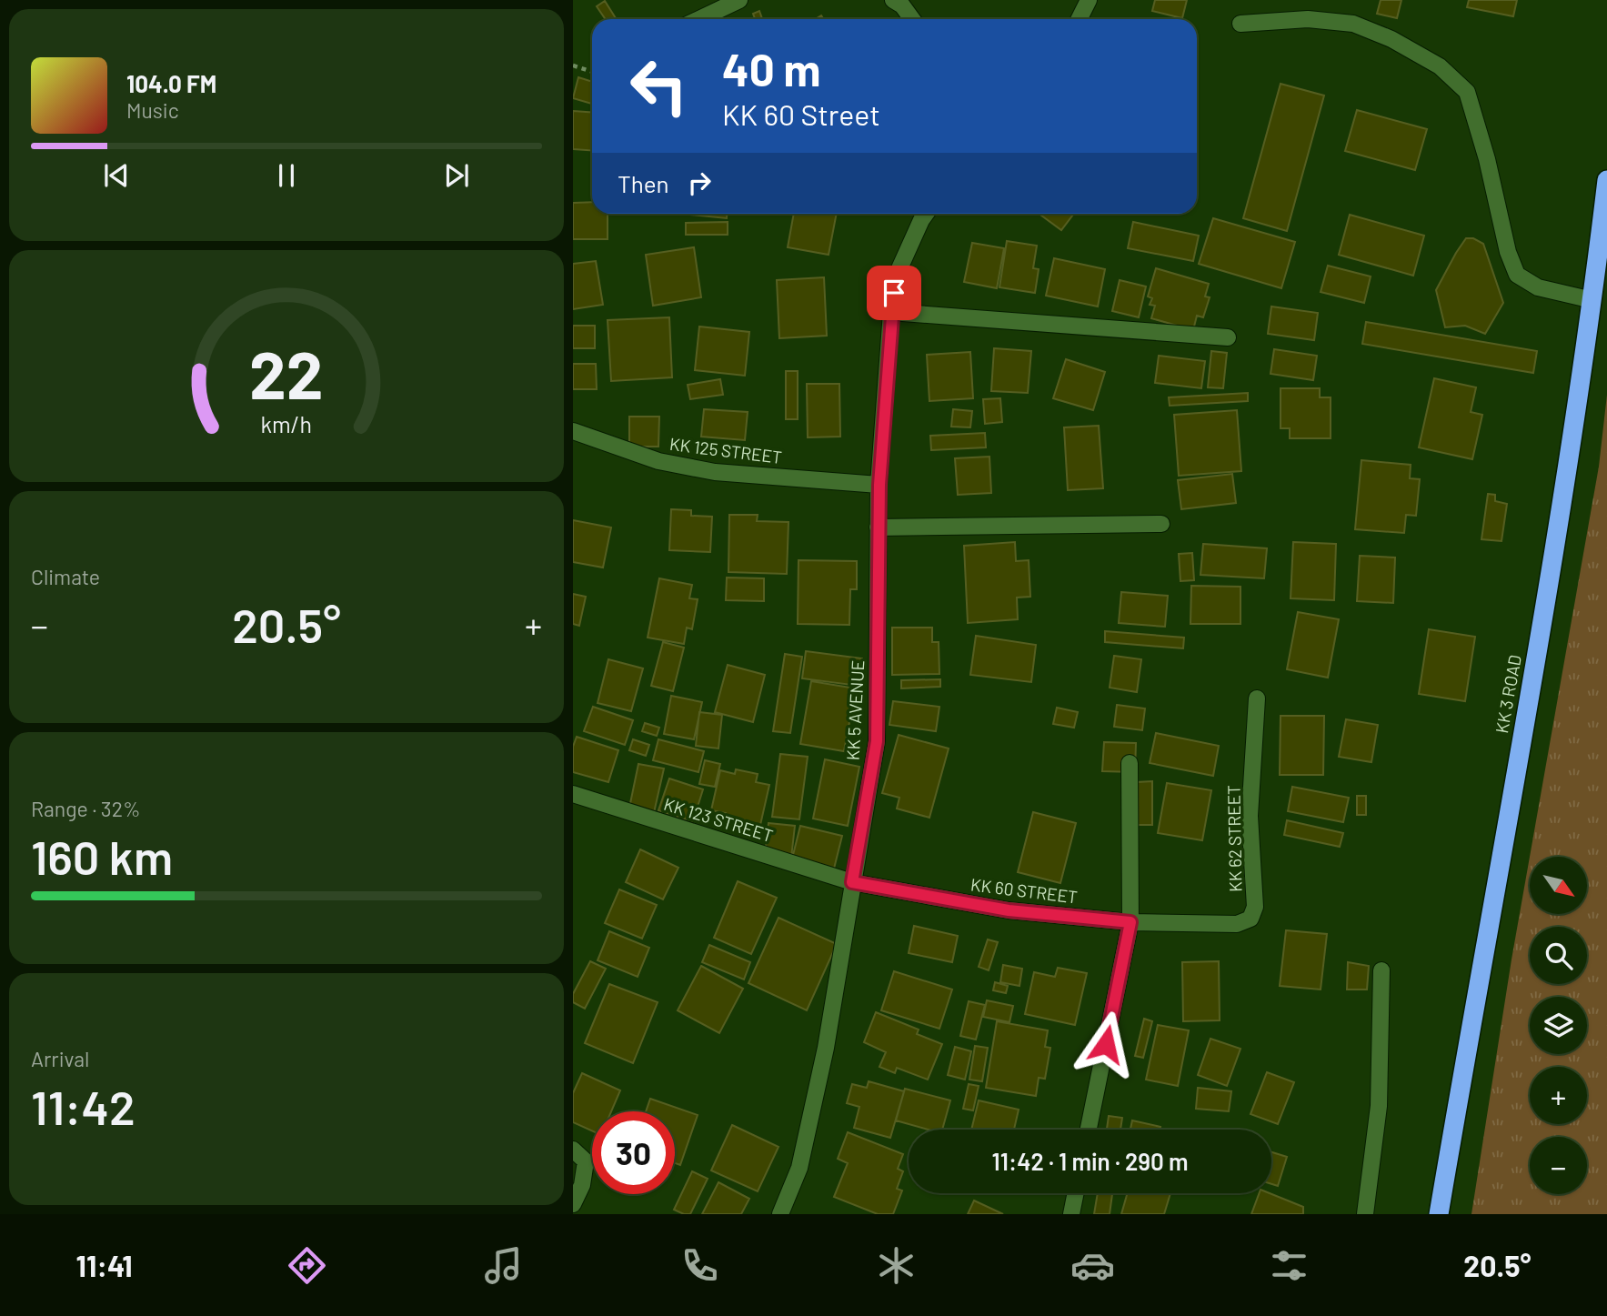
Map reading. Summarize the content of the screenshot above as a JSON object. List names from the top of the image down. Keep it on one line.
{"streets":{"highway":["KK 3 ROAD"],"street":["KK 125 STREET","KK 5 AVENUE","KK 123 STREET","KK 62 STREET","KK 60 STREET"]},"crossings":[["KK 125 STREET","KK 5 AVENUE"],["KK 5 AVENUE","KK 123 STREET"],["KK 5 AVENUE","KK 60 STREET"],["KK 123 STREET","KK 60 STREET"],["KK 62 STREET","KK 60 STREET"]],"north":"bottom right","page":{"turn":["40 m","KK 60 Street"],"song":["104.0 FM","Music"],"then":"Then","tile":["Climate",["Range · 32%","160 km"],["Arrival","11:42"]],"heat":["−","20.5°","+"],"map_buttons":["+","−"],"limit":"30","trip":"11:42 · 1 min · 290 m","tabs":["11:41","20.5°"],"gauge":["22","km/h"]}}
